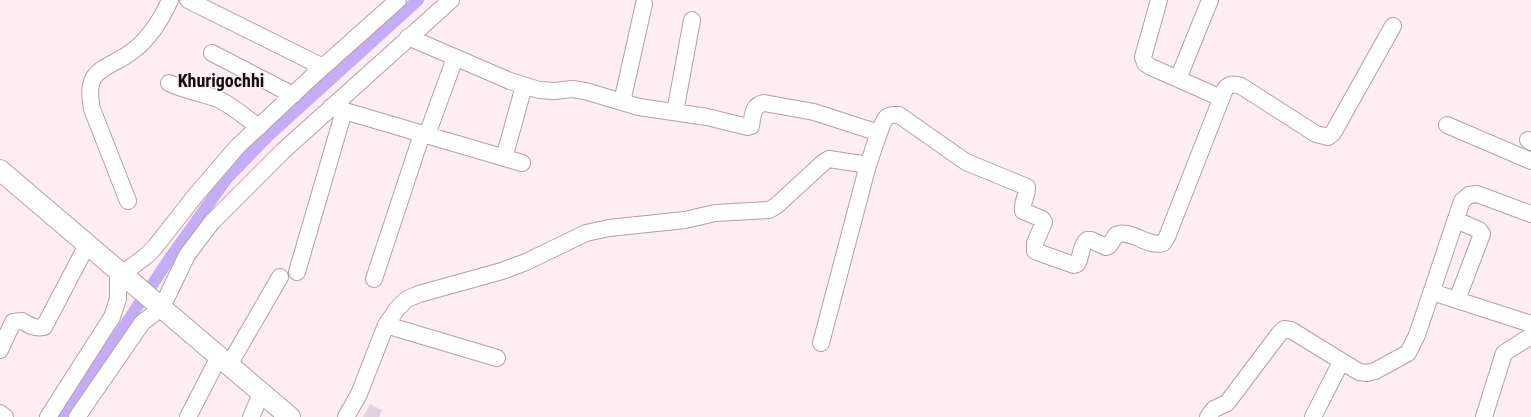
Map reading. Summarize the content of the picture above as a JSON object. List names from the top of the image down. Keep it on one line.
{"districts":["Khurigochhi"]}
